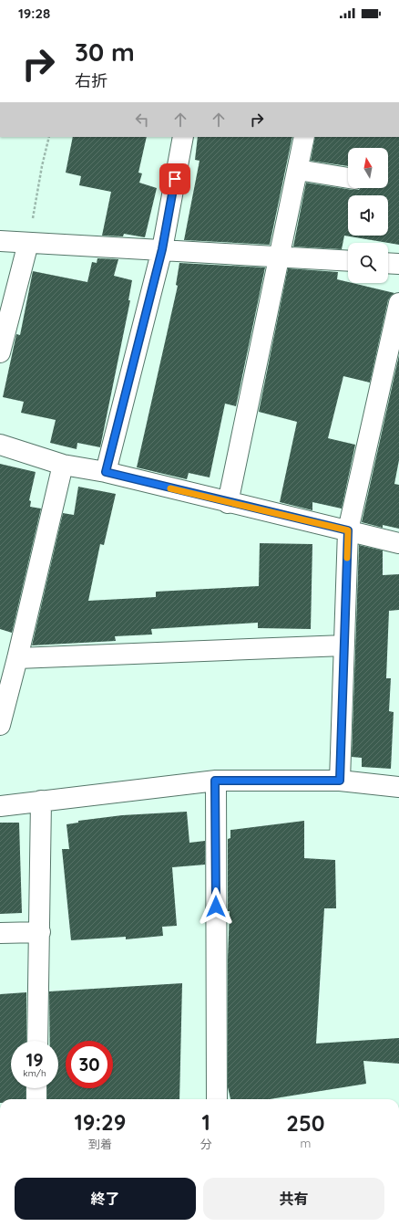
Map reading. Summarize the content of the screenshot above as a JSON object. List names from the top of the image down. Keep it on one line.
{"north":"top","page":{"status":"19:28","turn":["30 m","右折"],"speed":"19 km/h","limit":"30","eta":["19:29","到着","1","分","250","m"],"buttons":["終了","共有"]}}
